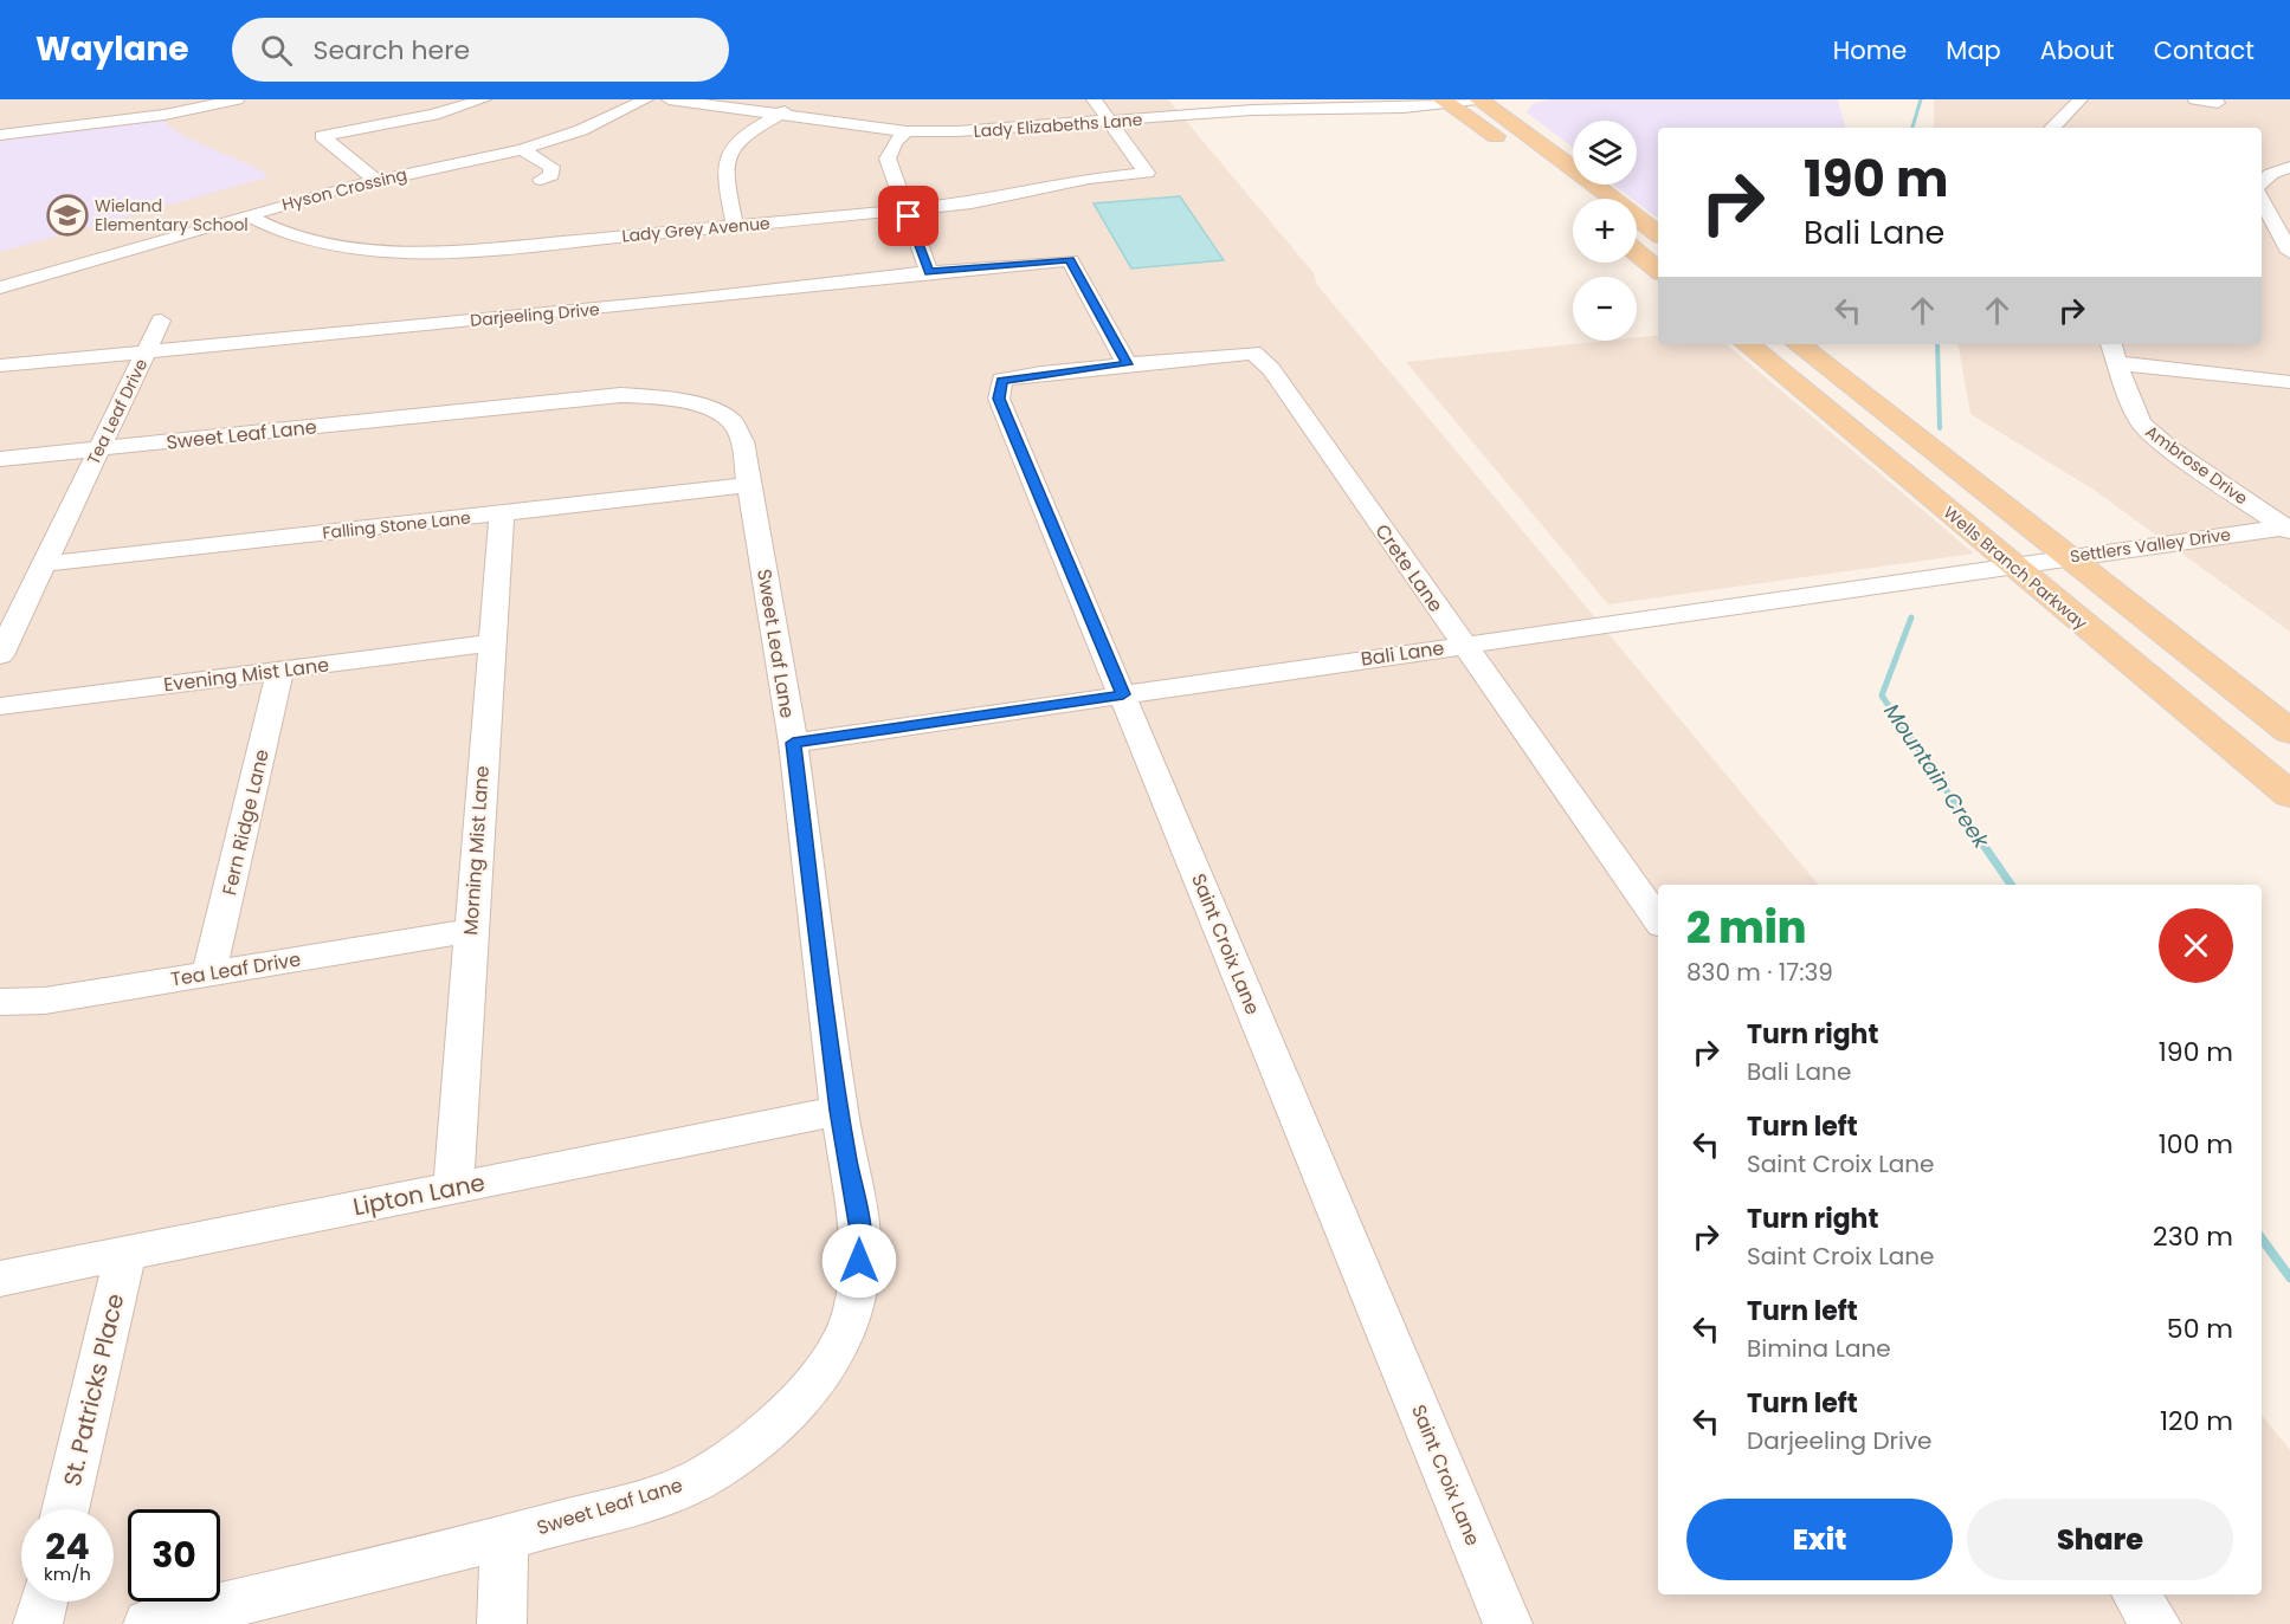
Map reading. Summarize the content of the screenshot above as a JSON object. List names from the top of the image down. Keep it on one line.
{"streets":{"main road":["Wells Branch Parkway"],"street":["Lady Elizabeths Lane","Hyson Crossing","Lady Grey Avenue","Darjeeling Drive","Tea Leaf Drive","Sweet Leaf Lane","Ambrose Drive","Falling Stone Lane","Settlers Valley Drive","Crete Lane","Bali Lane","Evening Mist Lane","Fern Ridge Lane","Morning Mist Lane","Saint Croix Lane","Lipton Lane","St. Patricks Place"]},"crossings":[["Lady Elizabeths Lane","Lady Grey Avenue"],["Hyson Crossing","Lady Grey Avenue"],["Darjeeling Drive","Tea Leaf Drive"],["Darjeeling Drive","Crete Lane"],["Darjeeling Drive","Saint Croix Lane"],["Tea Leaf Drive","Sweet Leaf Lane"],["Tea Leaf Drive","Falling Stone Lane"],["Tea Leaf Drive","Fern Ridge Lane"],["Tea Leaf Drive","Morning Mist Lane"],["Sweet Leaf Lane","Falling Stone Lane"],["Sweet Leaf Lane","Bali Lane"],["Sweet Leaf Lane","Lipton Lane"],["Ambrose Drive","Settlers Valley Drive"],["Falling Stone Lane","Morning Mist Lane"],["Settlers Valley Drive","Wells Branch Parkway"],["Settlers Valley Drive","Bali Lane"],["Crete Lane","Bali Lane"],["Crete Lane","Saint Croix Lane"],["Wells Branch Parkway","Bali Lane"],["Bali Lane","Saint Croix Lane"],["Evening Mist Lane","Fern Ridge Lane"],["Evening Mist Lane","Morning Mist Lane"],["Morning Mist Lane","Lipton Lane"],["Lipton Lane","St. Patricks Place"]],"water":["Mountain Creek"],"places":{"school or university":["Wieland Elementary School"]},"page":{"header":"Waylane","search":"Search here","nav":["Home","Map","About","Contact"],"map_buttons":["+","−"],"turn":["190 m","Bali Lane"],"heading":["2 min","830 m · 17:39"],"list":[{"name":"Turn right","note":"Bali Lane","value":"190 m"},{"name":"Turn left","note":"Saint Croix Lane","value":"100 m"},{"name":"Turn right","note":"Saint Croix Lane","value":"230 m"},{"name":"Turn left","note":"Bimina Lane","value":"50 m"},{"name":"Turn left","note":"Darjeeling Drive","value":"120 m"}],"buttons":["Exit","Share"],"speed":"24 km/h","limit":"30"}}
